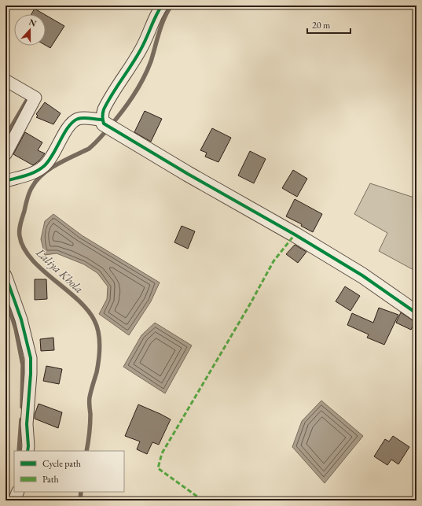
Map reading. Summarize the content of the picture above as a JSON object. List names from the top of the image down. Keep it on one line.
{"water":["Laliya Khola"],"legend":["Cycle path","Path"],"scale_bar":"20 m","north":"top"}
